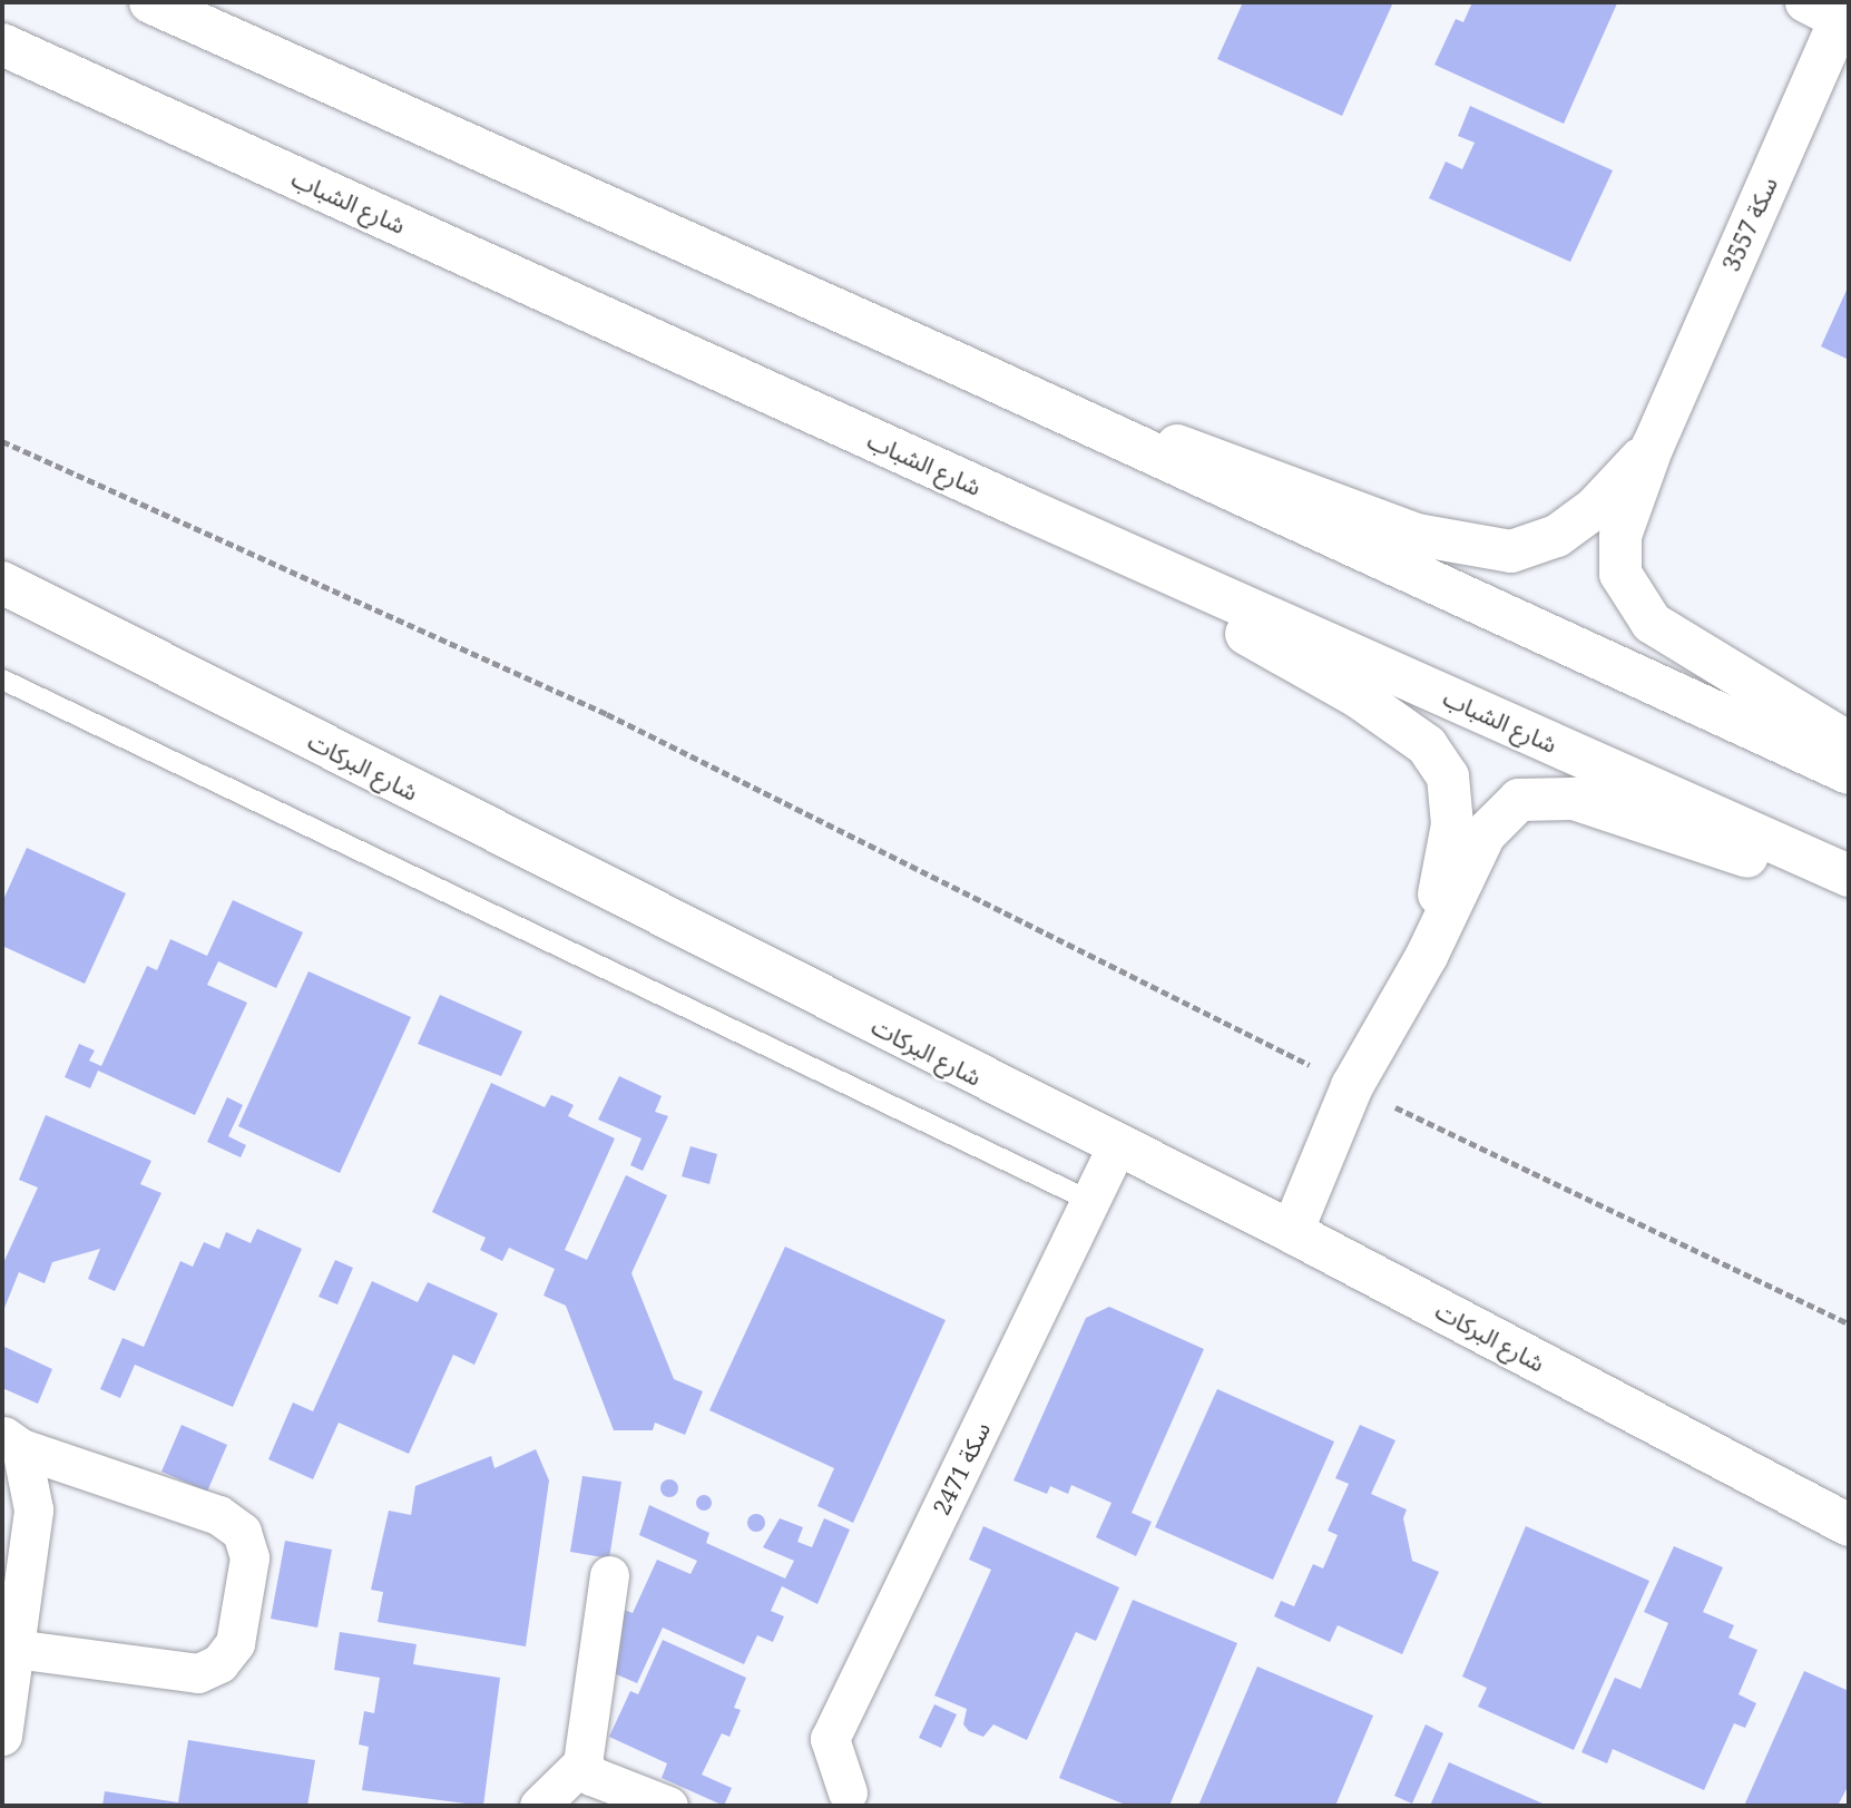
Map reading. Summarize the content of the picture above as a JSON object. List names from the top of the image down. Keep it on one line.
{"streets":{"main road":["شارع الشباب","سكة 3557","شارع البركات"],"street":["سكة 2471"]},"crossings":[["شارع البركات","سكة 2471"]]}
